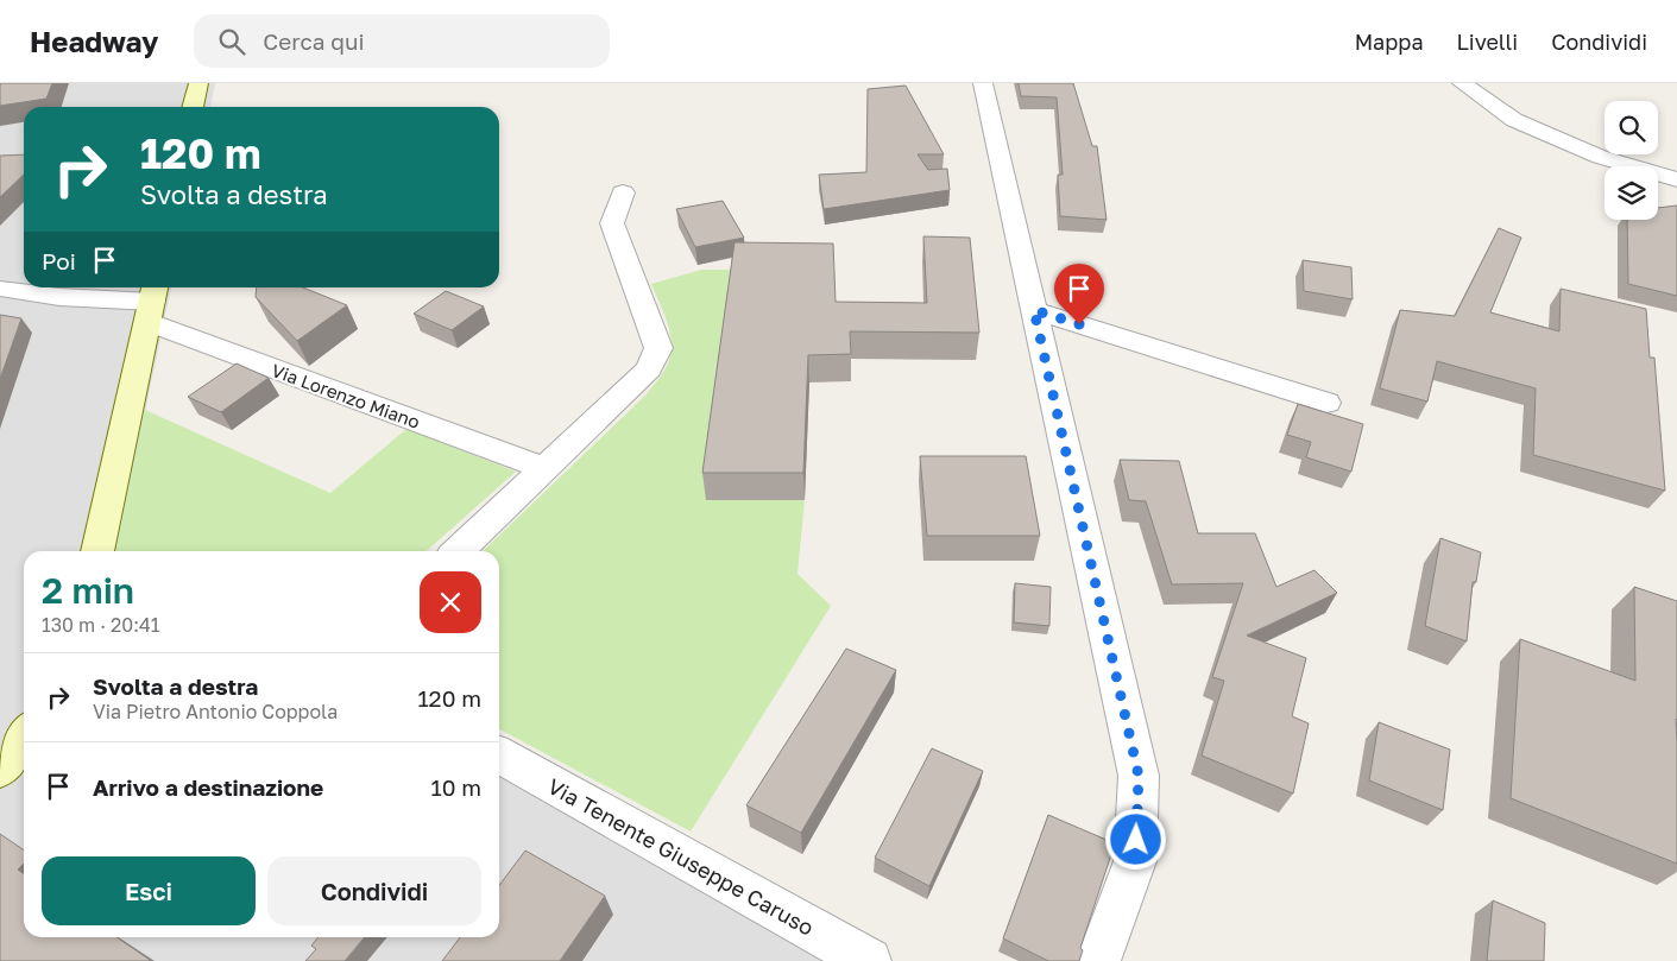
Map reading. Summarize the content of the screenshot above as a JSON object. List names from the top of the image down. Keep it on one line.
{"streets":{"street":["Via Lorenzo Miano","Via Tenente Giuseppe Caruso"]},"page":{"header":"Headway","search":"Cerca qui","nav":["Mappa","Livelli","Condividi"],"turn":["120 m","Svolta a destra"],"then":"Poi","heading":["2 min","130 m · 20:41"],"list":[{"name":"Svolta a destra","note":"Via Pietro Antonio Coppola","value":"120 m"},{"name":"Arrivo a destinazione","value":"10 m"}],"buttons":["Esci","Condividi"]}}
